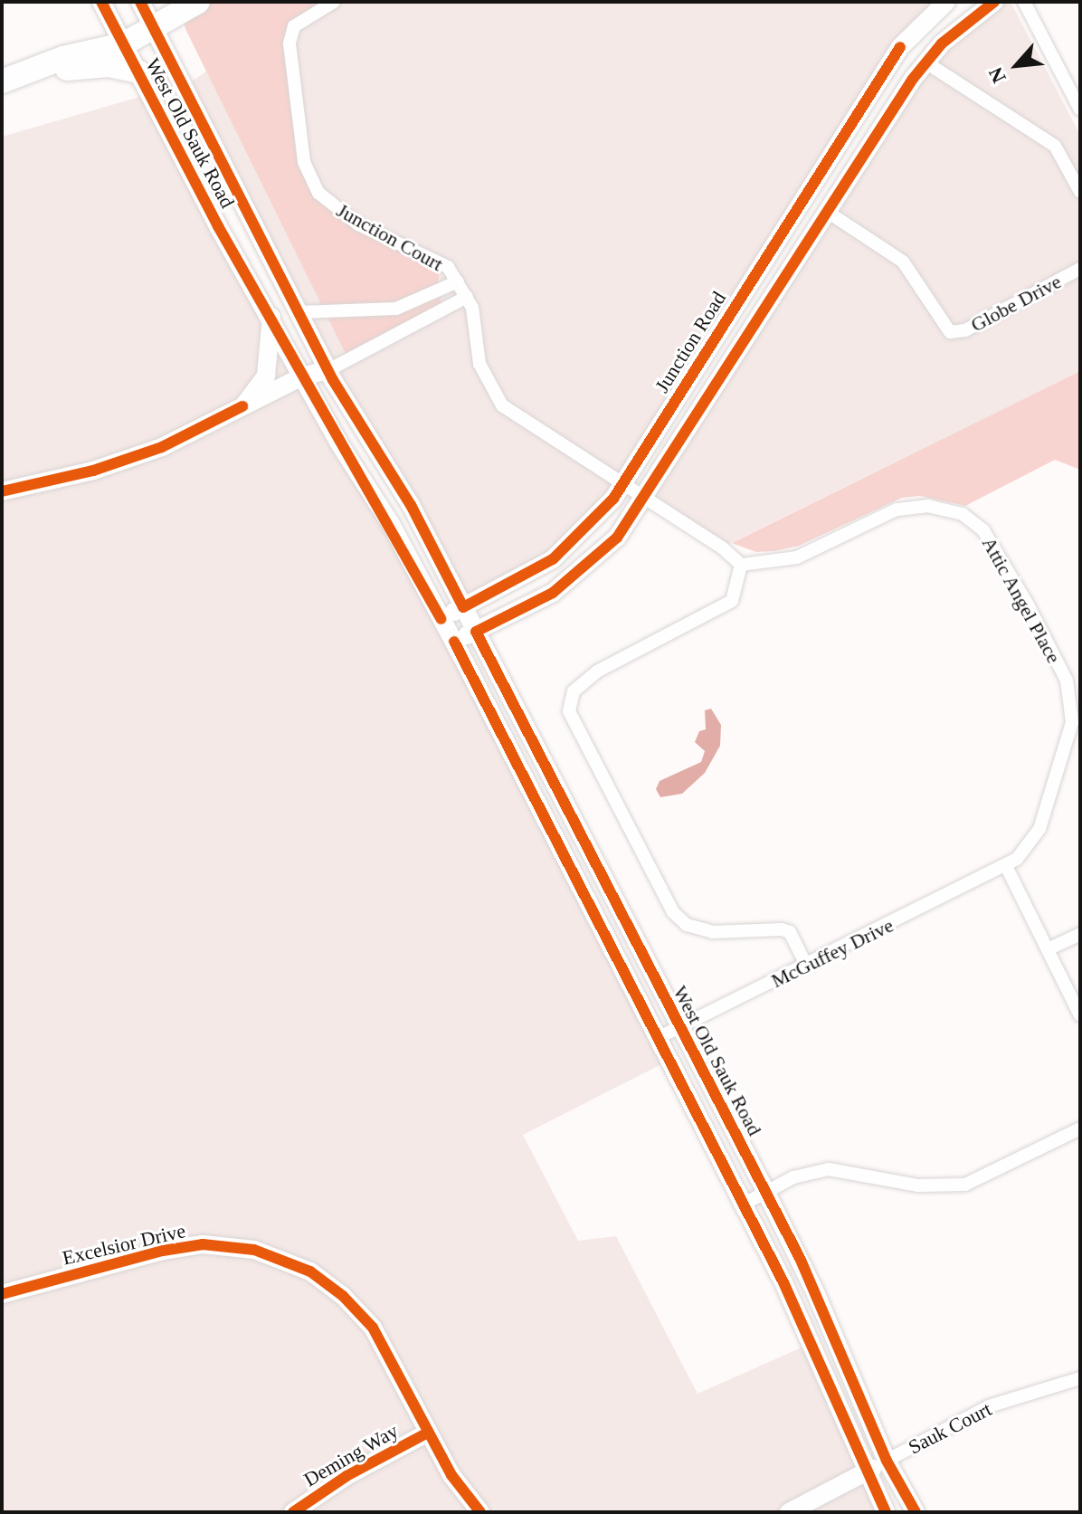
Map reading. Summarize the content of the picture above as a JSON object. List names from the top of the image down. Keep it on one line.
{"streets":{"street":["West Old Sauk Road","Junction Court","Globe Drive","Junction Road","Attic Angel Place","McGuffey Drive","Excelsior Drive","Sauk Court","Deming Way"]},"crossings":[["West Old Sauk Road","Junction Road"],["West Old Sauk Road","McGuffey Drive"],["West Old Sauk Road","Sauk Court"],["Junction Court","Junction Road"],["Attic Angel Place","McGuffey Drive"],["Excelsior Drive","Deming Way"]],"north":"bottom left"}
